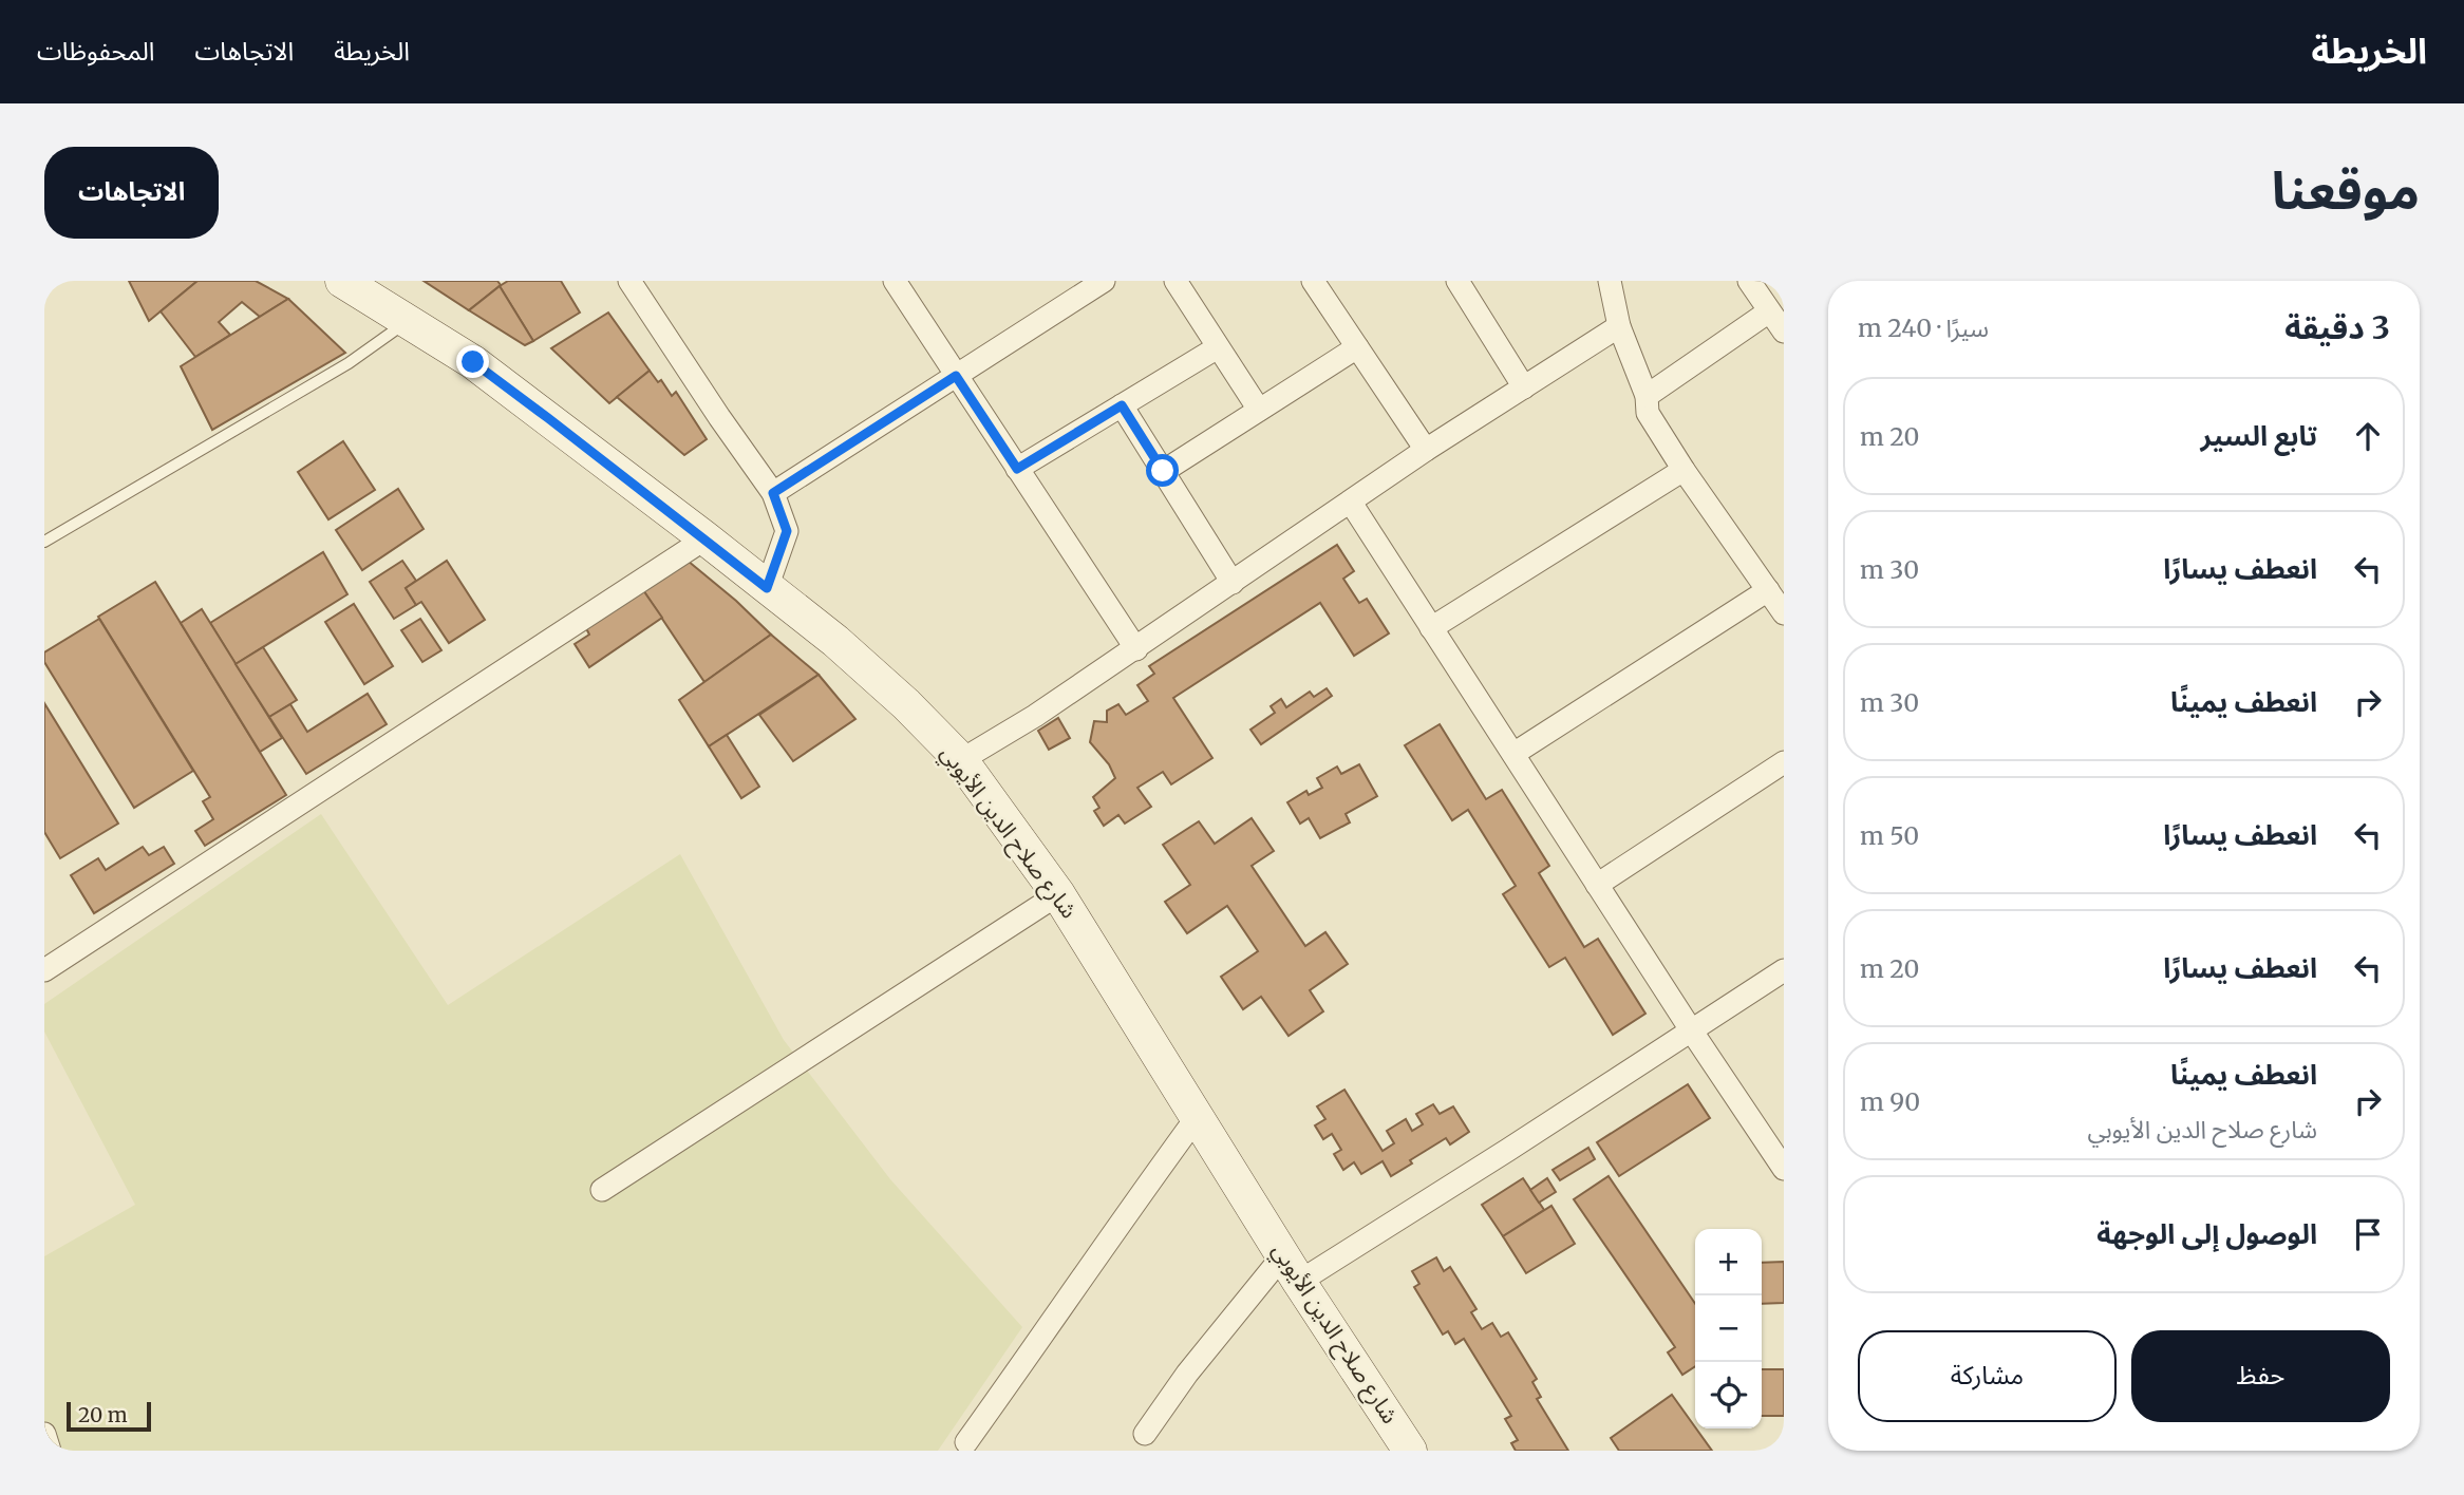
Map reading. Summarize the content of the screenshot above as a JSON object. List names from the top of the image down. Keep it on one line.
{"streets":{"main road":["شارع صلاح الدين الأيوبي"]},"scale_bar":"20 m","page":{"header":"الخريطة","nav":["الخريطة","الاتجاهات","المحفوظات"],"title":"موقعنا","buttons":["الاتجاهات",["حفظ","مشاركة"]],"heading":["3 دقيقة","سيرًا · 240 m"],"list":[["تابع السير","20 m"],["انعطف يسارًا","30 m"],["انعطف يمينًا","30 m"],["انعطف يسارًا","50 m"],["انعطف يسارًا","20 m"],["انعطف يمينًا","شارع صلاح الدين الأيوبي","90 m"],"الوصول إلى الوجهة"],"map_buttons":["+","−"],"scale":"20 m"}}
